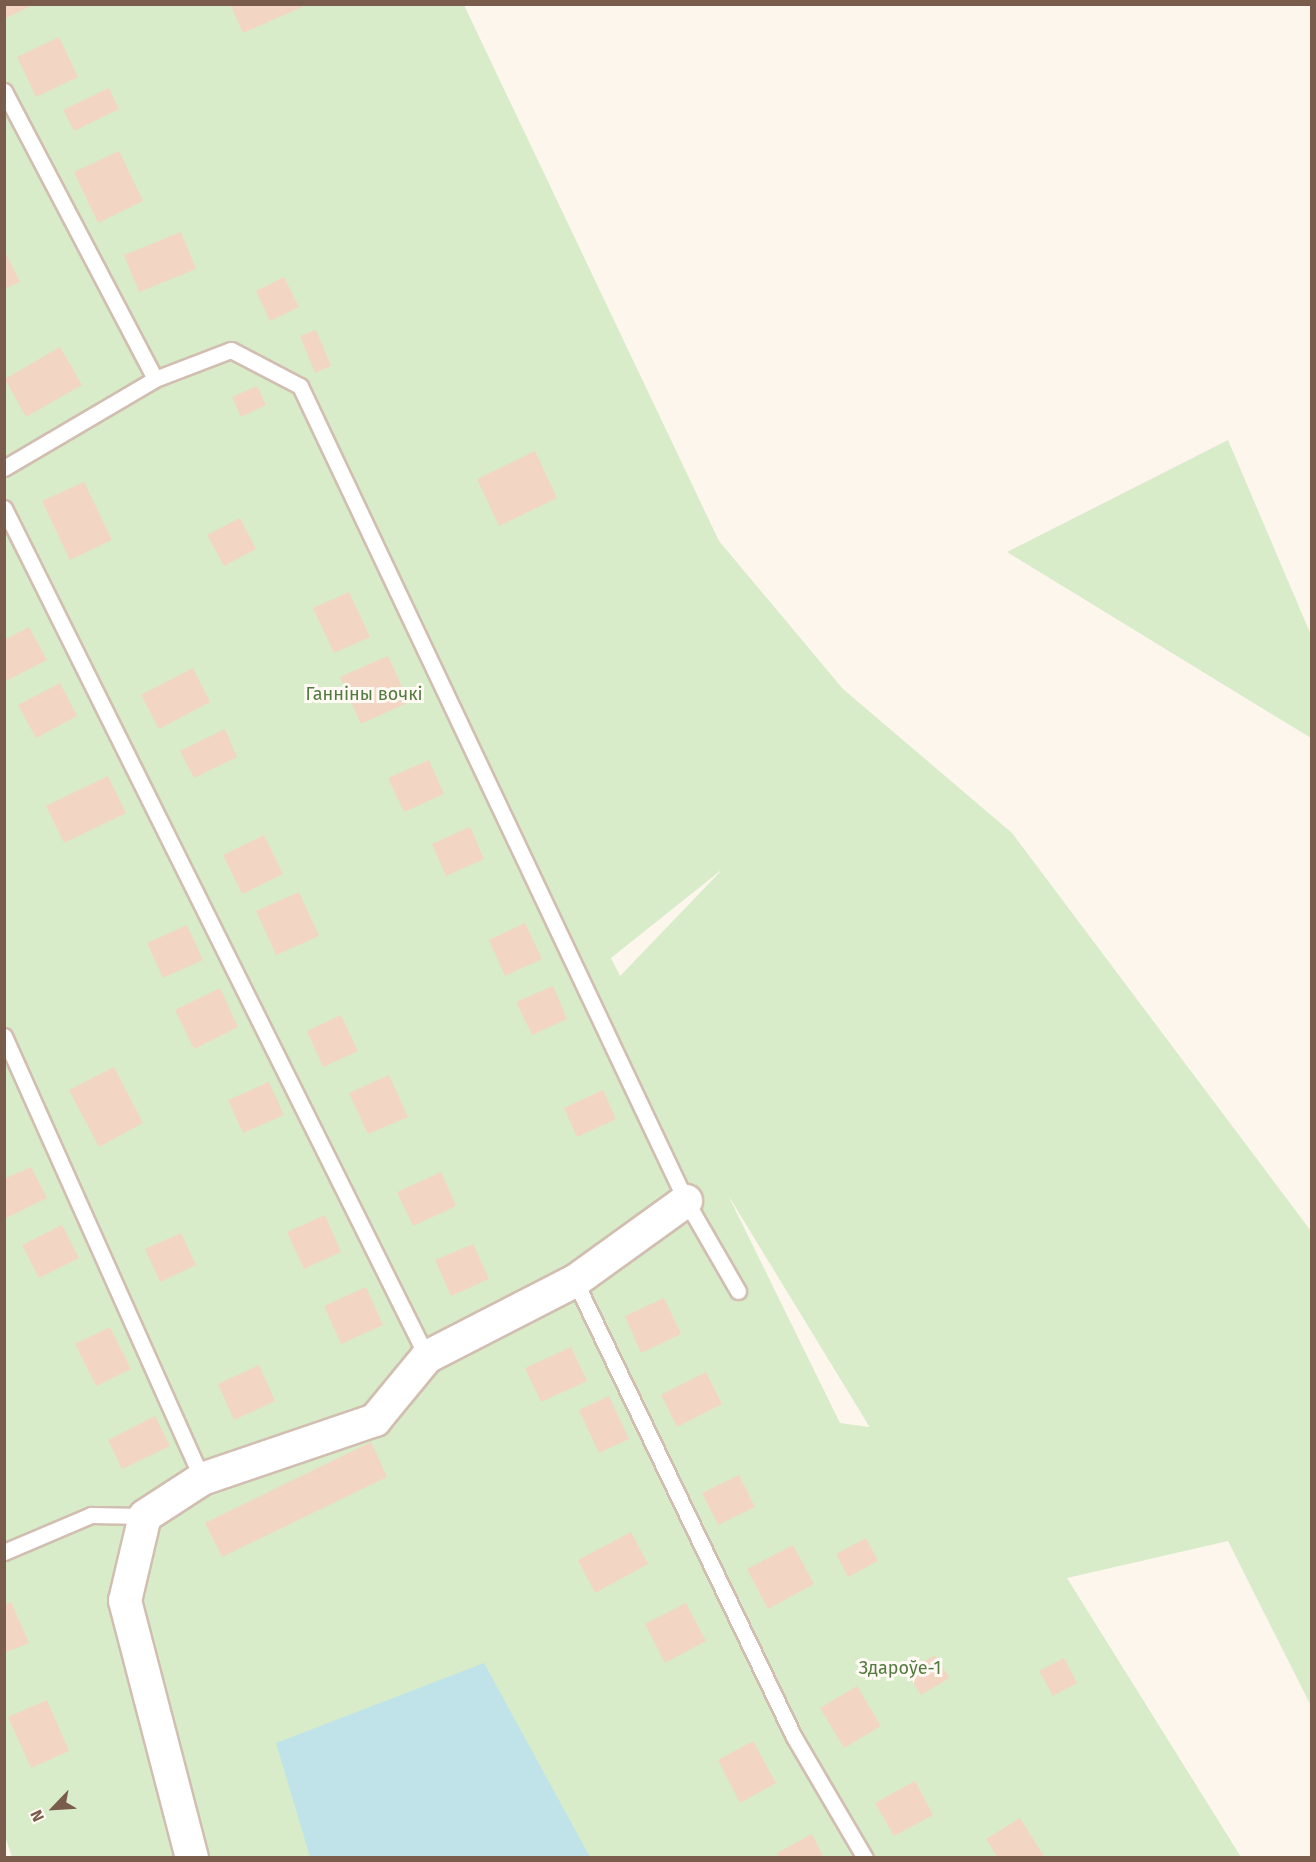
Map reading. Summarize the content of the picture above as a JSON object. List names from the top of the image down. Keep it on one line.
{"parks":["Ганніны вочкі","Здароўе-1"],"north":"bottom left"}
